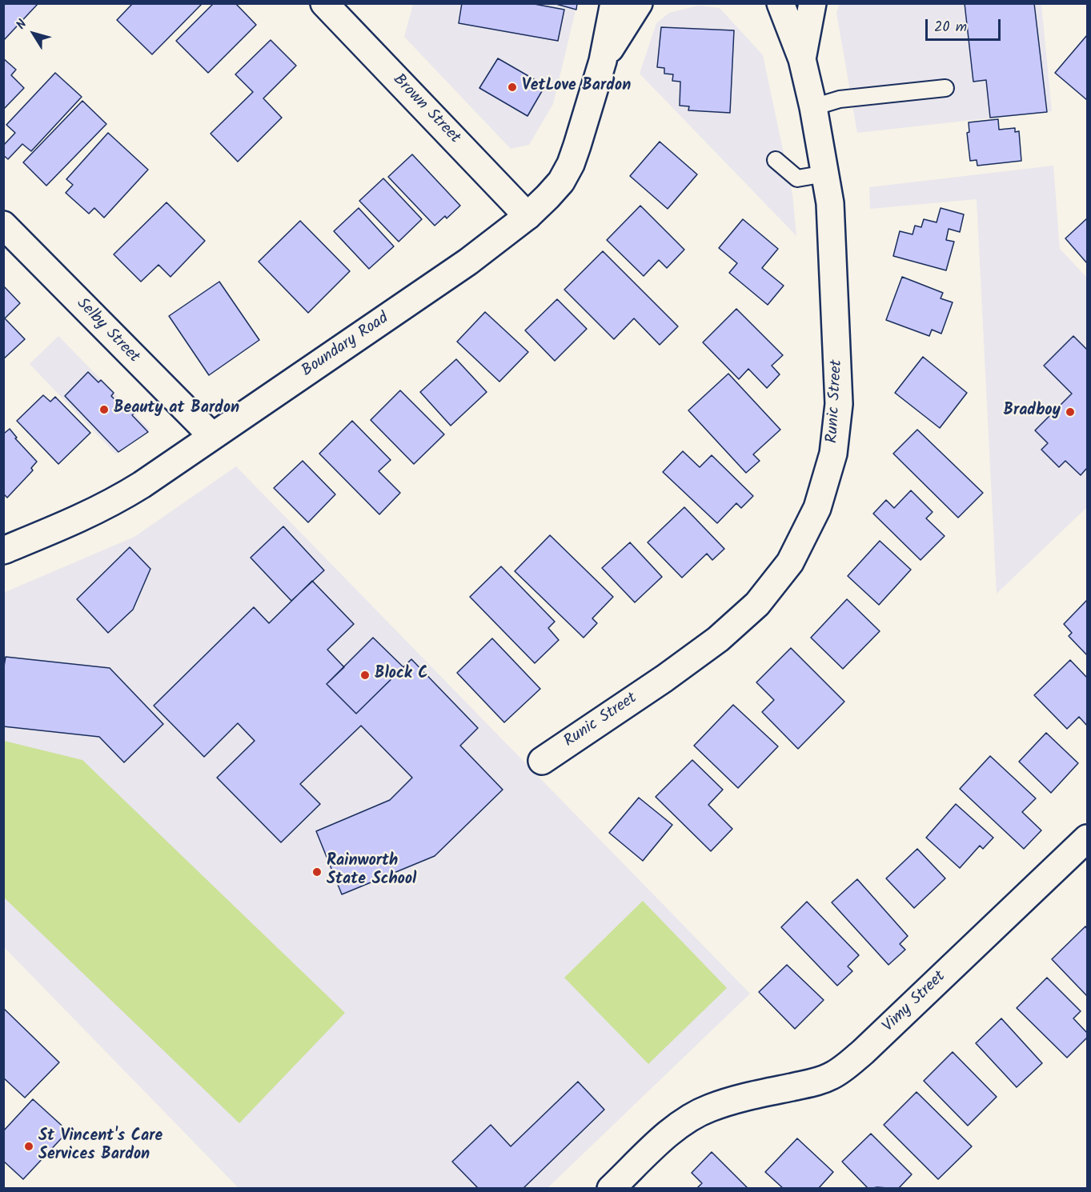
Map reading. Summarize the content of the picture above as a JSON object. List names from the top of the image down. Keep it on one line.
{"streets":{"street":["Brown Street","Selby Street","Boundary Road","Runic Street","Vimy Street"]},"crossings":[["Brown Street","Boundary Road"],["Selby Street","Boundary Road"]],"places":["VetLove Bardon","Beauty at Bardon","Bradboy","Block C","Rainworth State School","St Vincent's Care Services Bardon"],"scale_bar":"20 m","north":"top left"}
